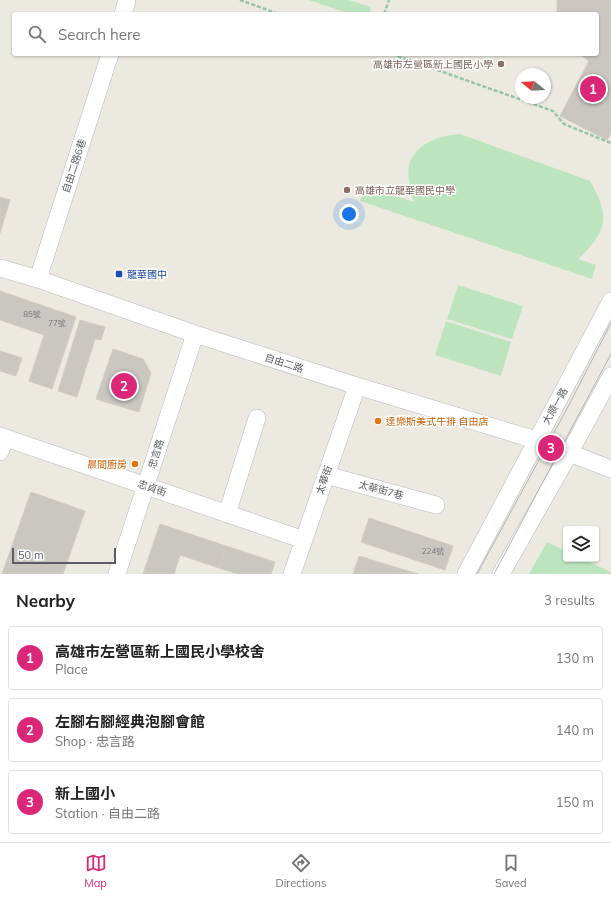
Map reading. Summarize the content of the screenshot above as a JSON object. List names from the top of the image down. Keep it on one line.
{"streets":{"street":["自由二路6巷","自由二路","大順一路","忠言路","太華街","忠貞街","太華街7巷"]},"crossings":[["自由二路6巷","自由二路"],["自由二路","大順一路"],["自由二路","忠言路"],["自由二路","太華街"],["忠言路","忠貞街"],["太華街","忠貞街"],["太華街","太華街7巷"]],"places":{"other":["高雄市左營區新上國民小學","高雄市立龍華國民中學","達樂斯美式牛排 自由店","晨間廚房"],"transit":["龍華國中"]},"house_numbers":["85號","77號","224號"],"scale_bar":"50 m","north":"left","page":{"search":"Search here","pins":["1","2","3"],"scale":"50 m","heading":["Nearby","3 results"],"list":[{"mark":"1","name":"高雄市左營區新上國民小學校舍","note":"Place","value":"130 m"},{"mark":"2","name":"左腳右腳經典泡腳會館","note":"Shop · 忠言路","value":"140 m"},{"mark":"3","name":"新上國小","note":"Station · 自由二路","value":"150 m"}],"nav":["Map","Directions","Saved"]}}
